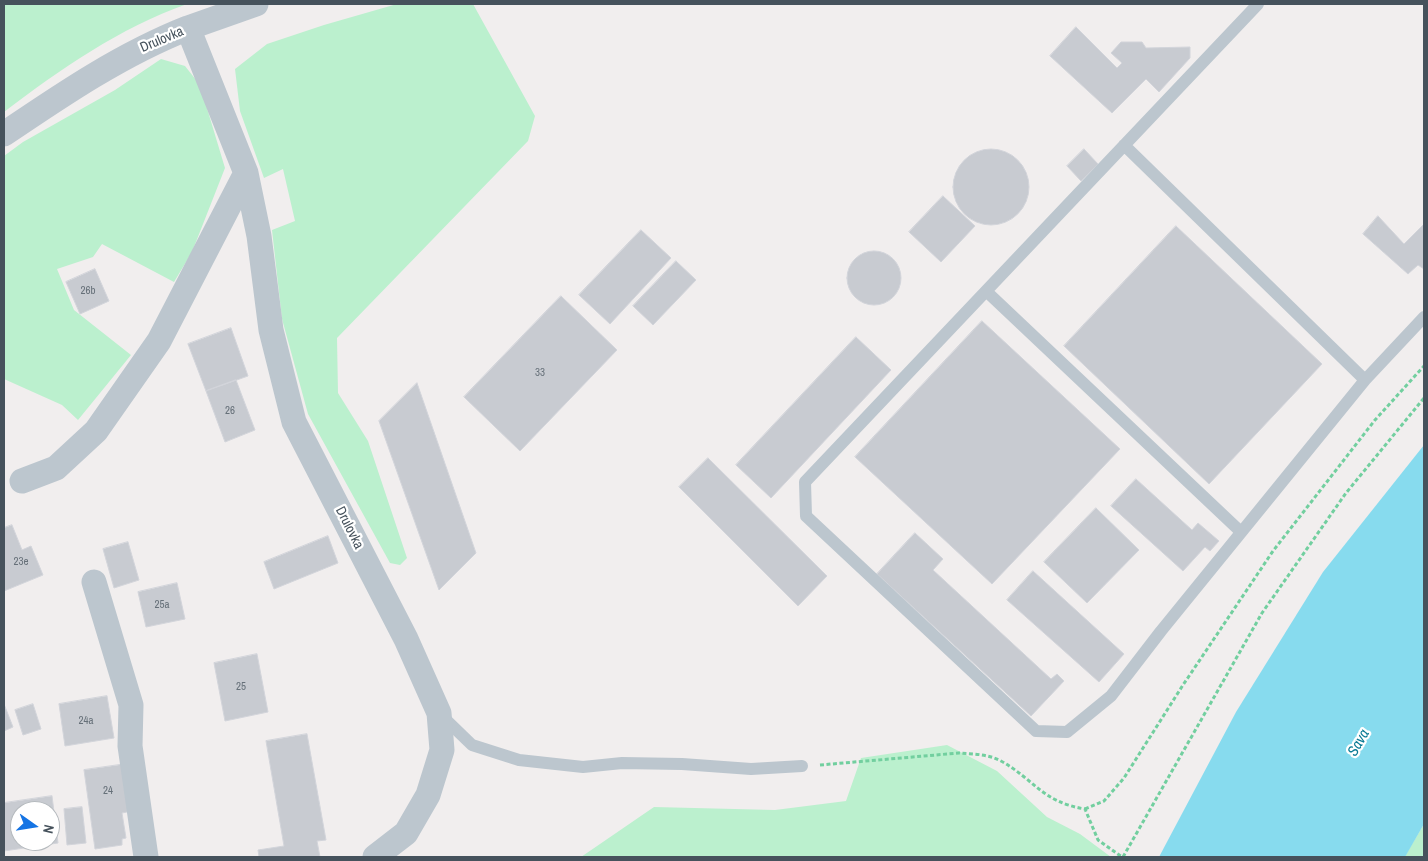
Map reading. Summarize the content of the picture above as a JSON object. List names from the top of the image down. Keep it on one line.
{"streets":{"street":["Drulovka"]},"water":["Sava"],"house_numbers":["26b","33","26","23e","25a","25","24a","24"],"north":"right"}
